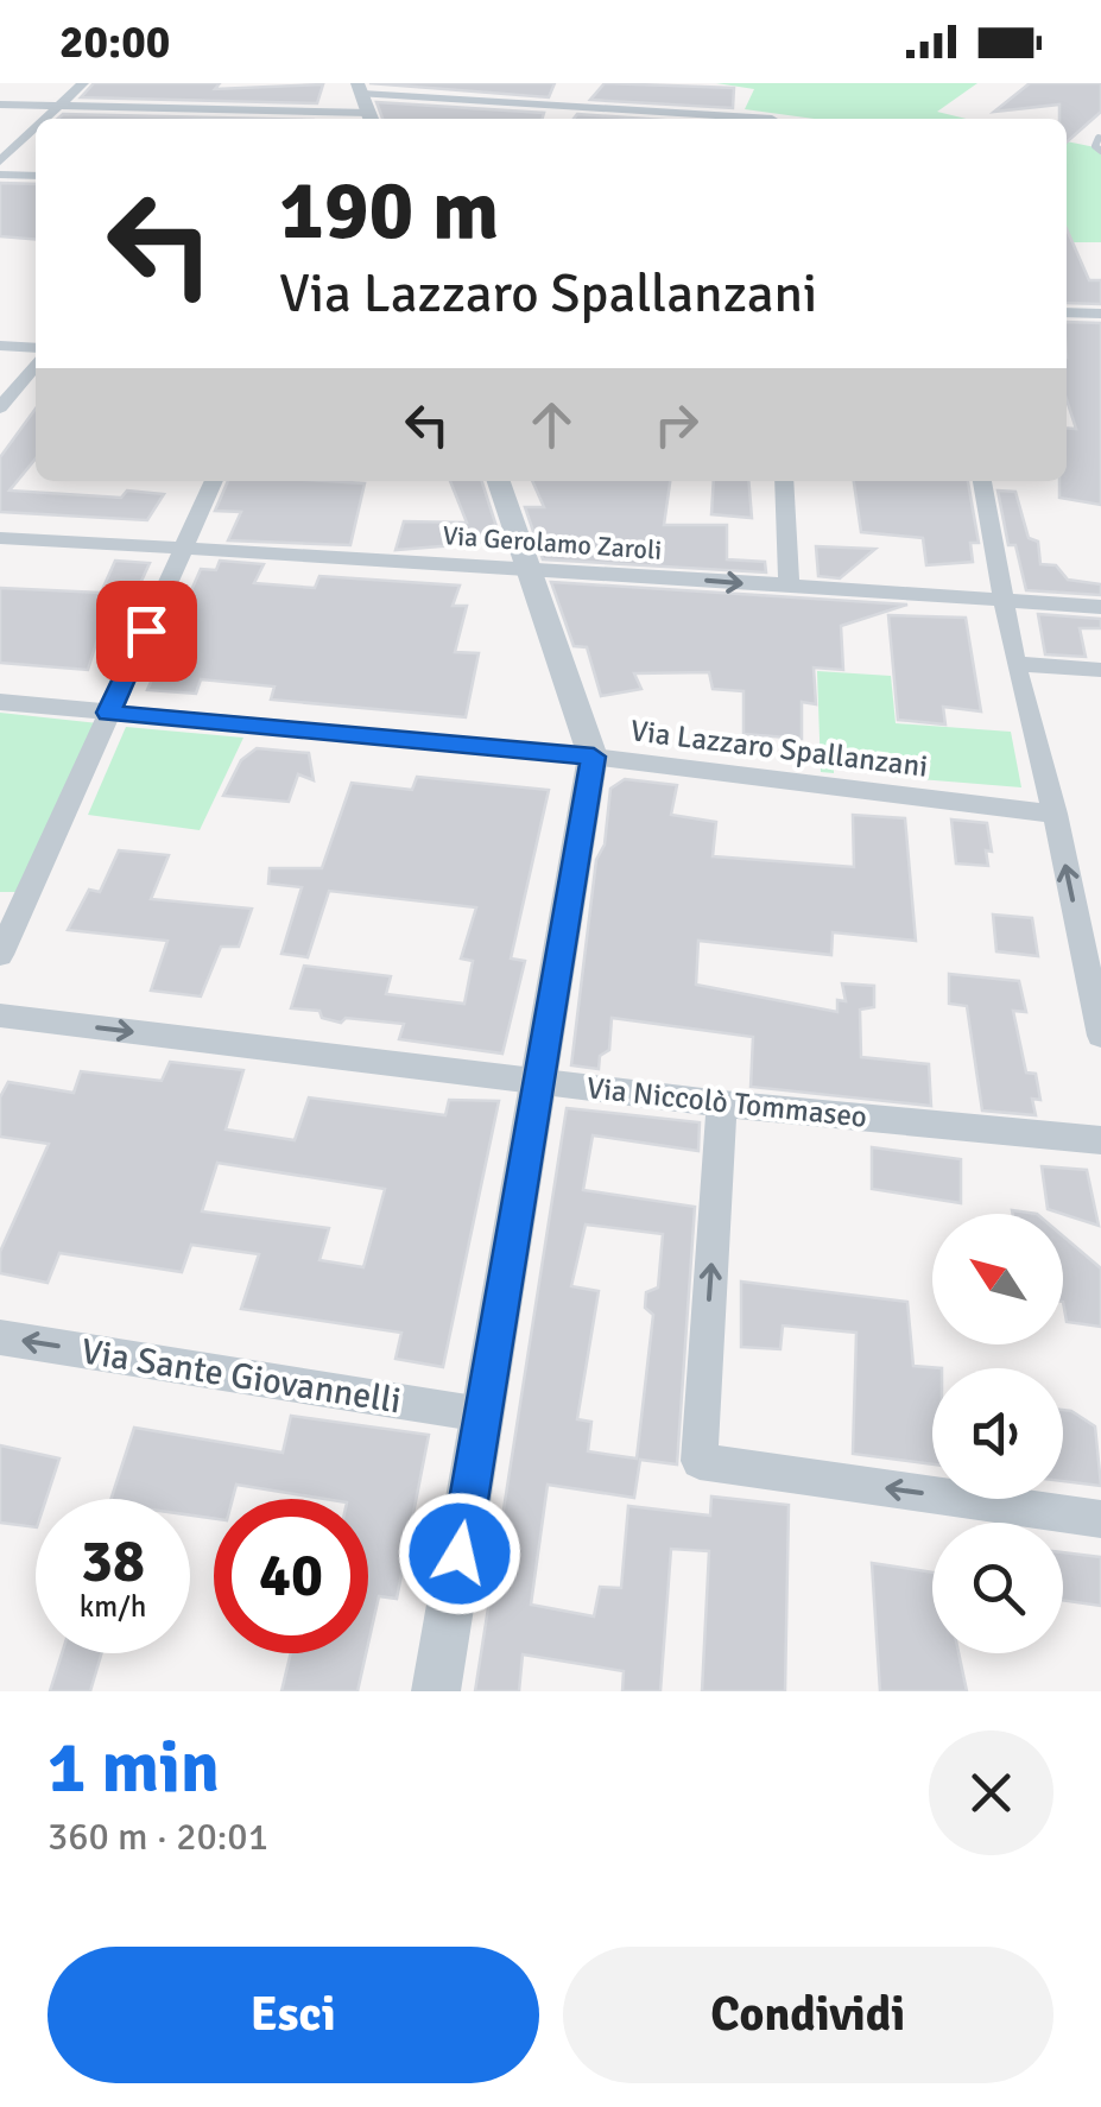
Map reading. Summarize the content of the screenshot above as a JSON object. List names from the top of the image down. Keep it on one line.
{"streets":{"street":["Via Gerolamo Zaroli","Via Lazzaro Spallanzani","Via Niccolò Tommaseo","Via Sante Giovannelli"]},"one_way":["Via Niccolò Tommaseo","Via Sante Giovannelli"],"north":"top left","page":{"status":"20:00","turn":["190 m","Via Lazzaro Spallanzani"],"speed":"38 km/h","limit":"40","heading":["1 min","360 m · 20:01"],"buttons":["Esci","Condividi"]}}
